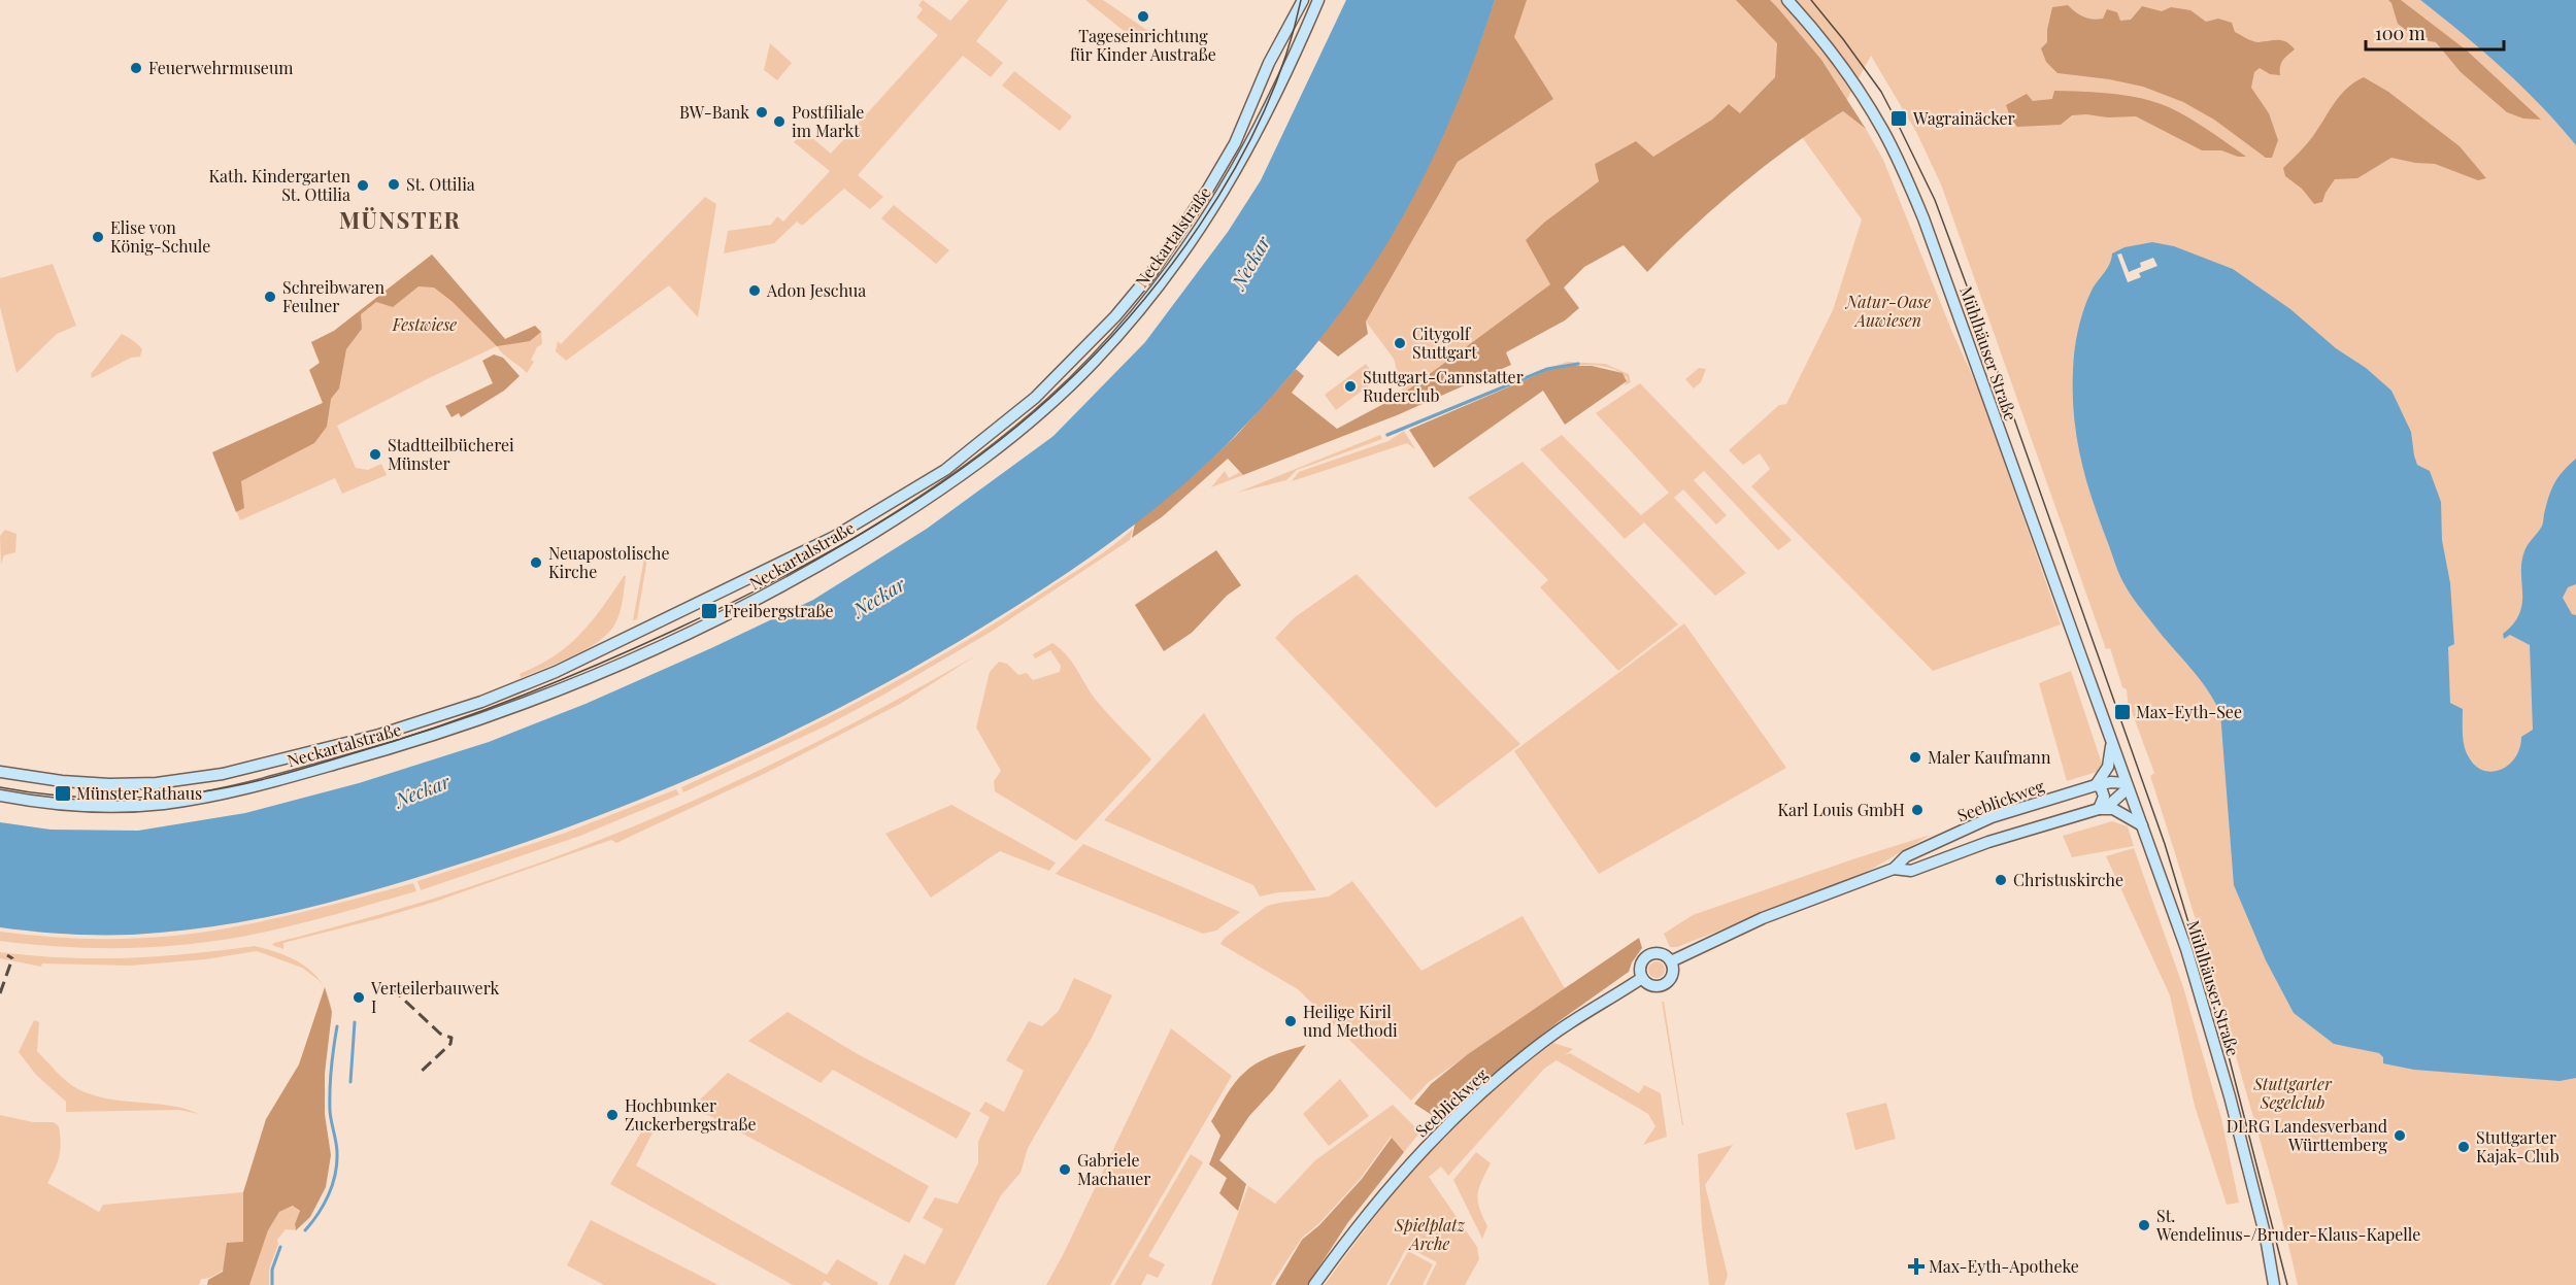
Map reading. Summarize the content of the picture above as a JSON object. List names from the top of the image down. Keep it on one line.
{"streets":{"main road":["Neckartalstraße","Mühlhäuser Straße","Seeblickweg"]},"crossings":[["Mühlhäuser Straße","Seeblickweg"]],"districts":["MÜNSTER"],"water":["Neckar"],"parks":["Natur-Oase Auwiesen","Festwiese","Stuttgarter Segelclub","Spielplatz Arche"],"places":{"other":["Tageseinrichtung für Kinder Austraße","Feuerwehrmuseum","BW-Bank","Postfiliale im Markt","St. Ottilia","Kath. Kindergarten St. Ottilia","Elise von König-Schule","Adon Jeschua","Schreibwaren Feulner","Citygolf Stuttgart","Stuttgart-Cannstatter Ruderclub","Stadtteilbücherei Münster","Neuapostolische Kirche","Maler Kaufmann","Karl Louis GmbH","Christuskirche","Verteilerbauwerk I","Heilige Kiril und Methodi","Hochbunker Zuckerbergstraße","DLRG Landesverband Württemberg","Stuttgarter Kajak-Club","Gabriele Machauer","St. Wendelinus-/Bruder-Klaus-Kapelle"],"transit":["Wagrainäcker","Freibergstraße","Max-Eyth-See","Münster Rathaus"],"health":["Max-Eyth-Apotheke"]},"scale_bar":"100 m"}
